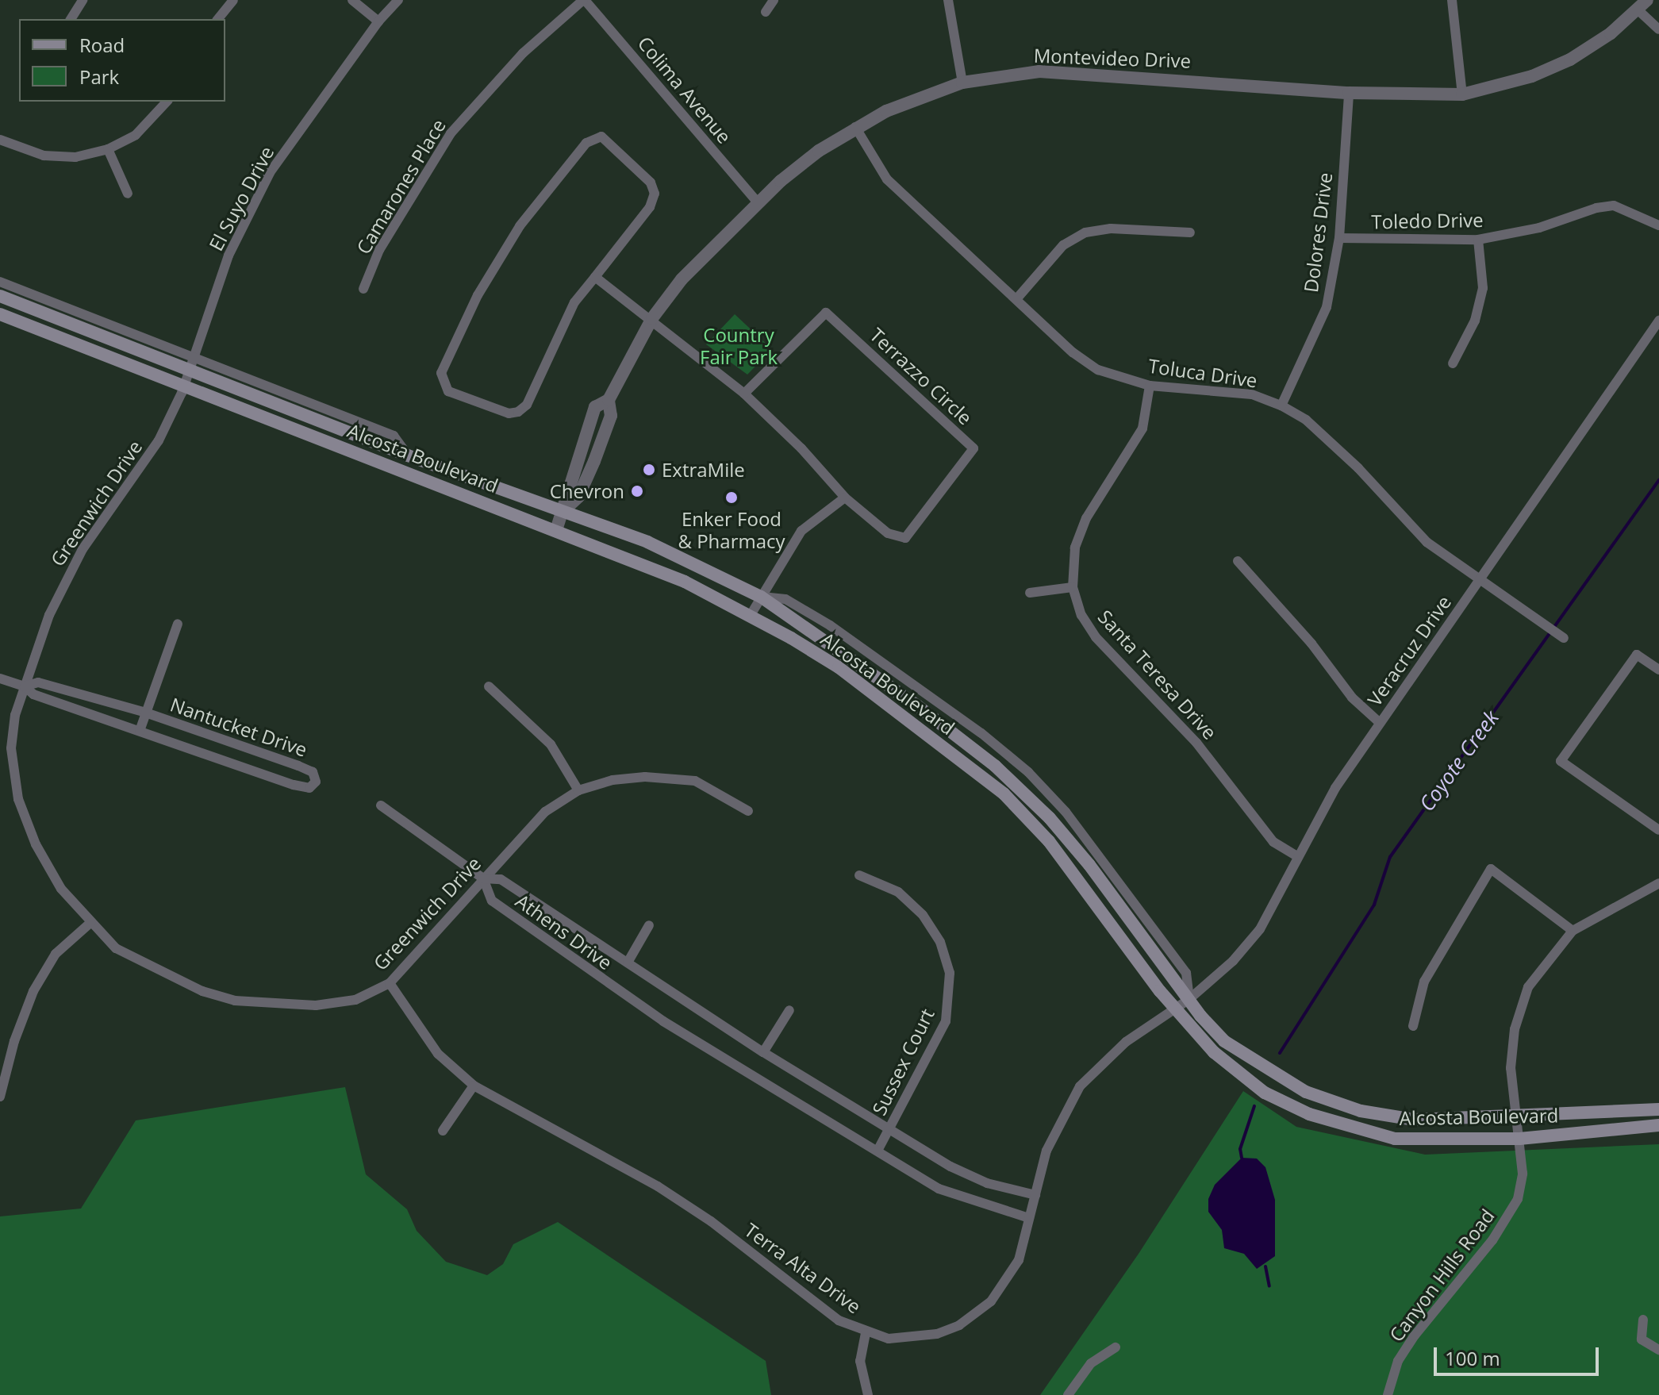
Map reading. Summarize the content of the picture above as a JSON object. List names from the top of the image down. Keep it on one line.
{"streets":{"main road":["Alcosta Boulevard"],"street":["Montevideo Drive","Colima Avenue","Camarones Place","El Suyo Drive","Toledo Drive","Dolores Drive","Toluca Drive","Terrazzo Circle","Greenwich Drive","Veracruz Drive","Santa Teresa Drive","Nantucket Drive","Athens Drive","Sussex Court","Terra Alta Drive","Canyon Hills Road"]},"crossings":[["Montevideo Drive","Colima Avenue"],["Montevideo Drive","Dolores Drive"],["Montevideo Drive","Toluca Drive"],["Montevideo Drive","Terrazzo Circle"],["Montevideo Drive","Alcosta Boulevard"],["Colima Avenue","Camarones Place"],["El Suyo Drive","Alcosta Boulevard"],["El Suyo Drive","Greenwich Drive"],["Toledo Drive","Dolores Drive"],["Dolores Drive","Toluca Drive"],["Toluca Drive","Veracruz Drive"],["Toluca Drive","Santa Teresa Drive"],["Alcosta Boulevard","Greenwich Drive"],["Alcosta Boulevard","Veracruz Drive"],["Alcosta Boulevard","Terra Alta Drive"],["Alcosta Boulevard","Canyon Hills Road"],["Greenwich Drive","Nantucket Drive"],["Greenwich Drive","Athens Drive"],["Greenwich Drive","Terra Alta Drive"],["Veracruz Drive","Santa Teresa Drive"],["Veracruz Drive","Terra Alta Drive"],["Athens Drive","Sussex Court"],["Athens Drive","Terra Alta Drive"]],"water":["Coyote Creek"],"parks":["Country Fair Park"],"places":["ExtraMile","Chevron","Enker Food & Pharmacy"],"legend":["Road","Park"],"scale_bar":"100 m"}
